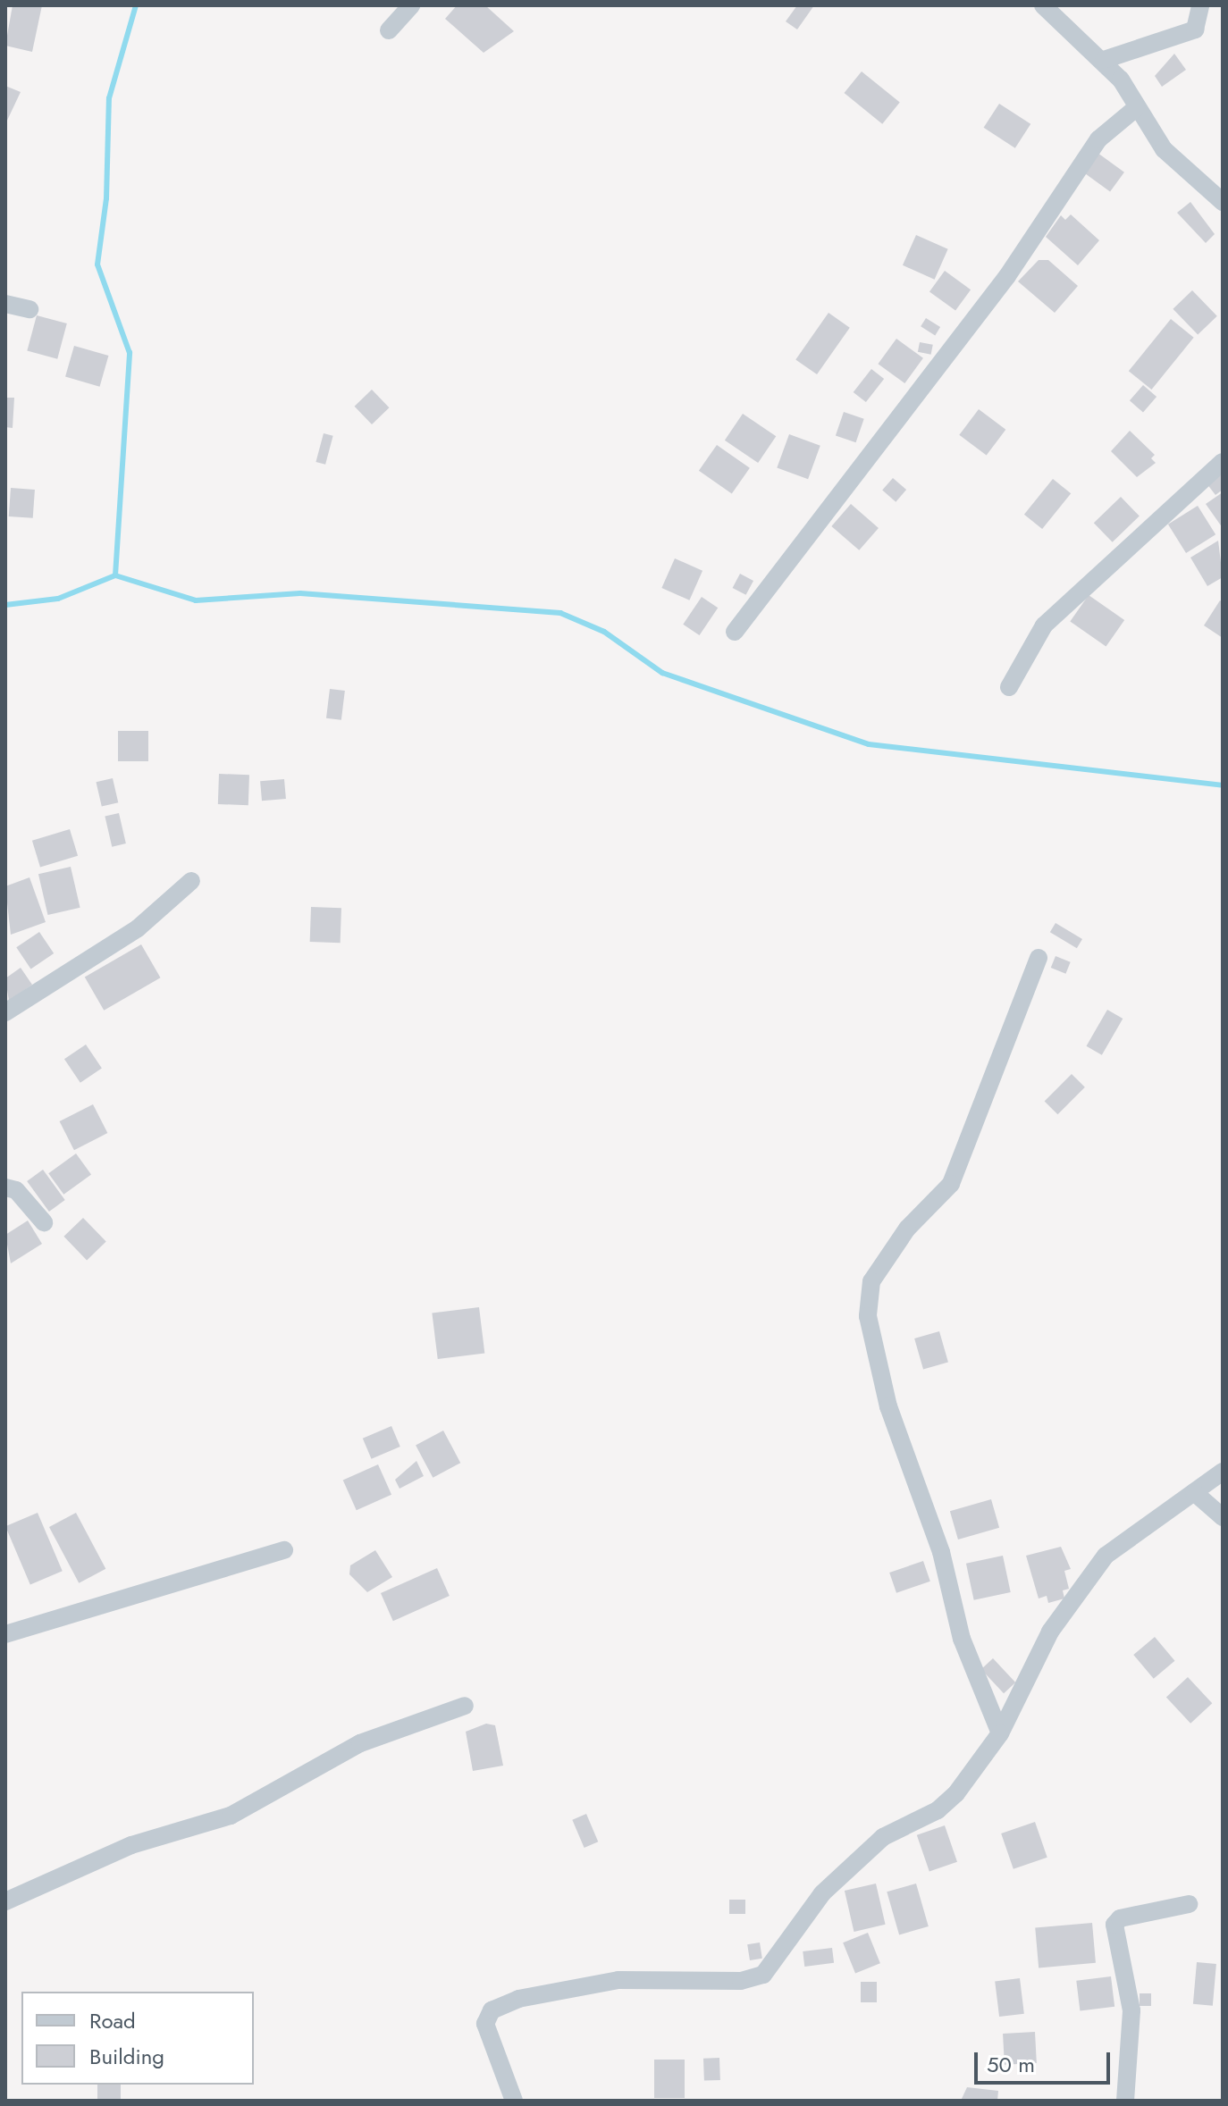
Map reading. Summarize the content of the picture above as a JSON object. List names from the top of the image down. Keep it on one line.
{"legend":["Road","Building"],"scale_bar":"50 m"}
